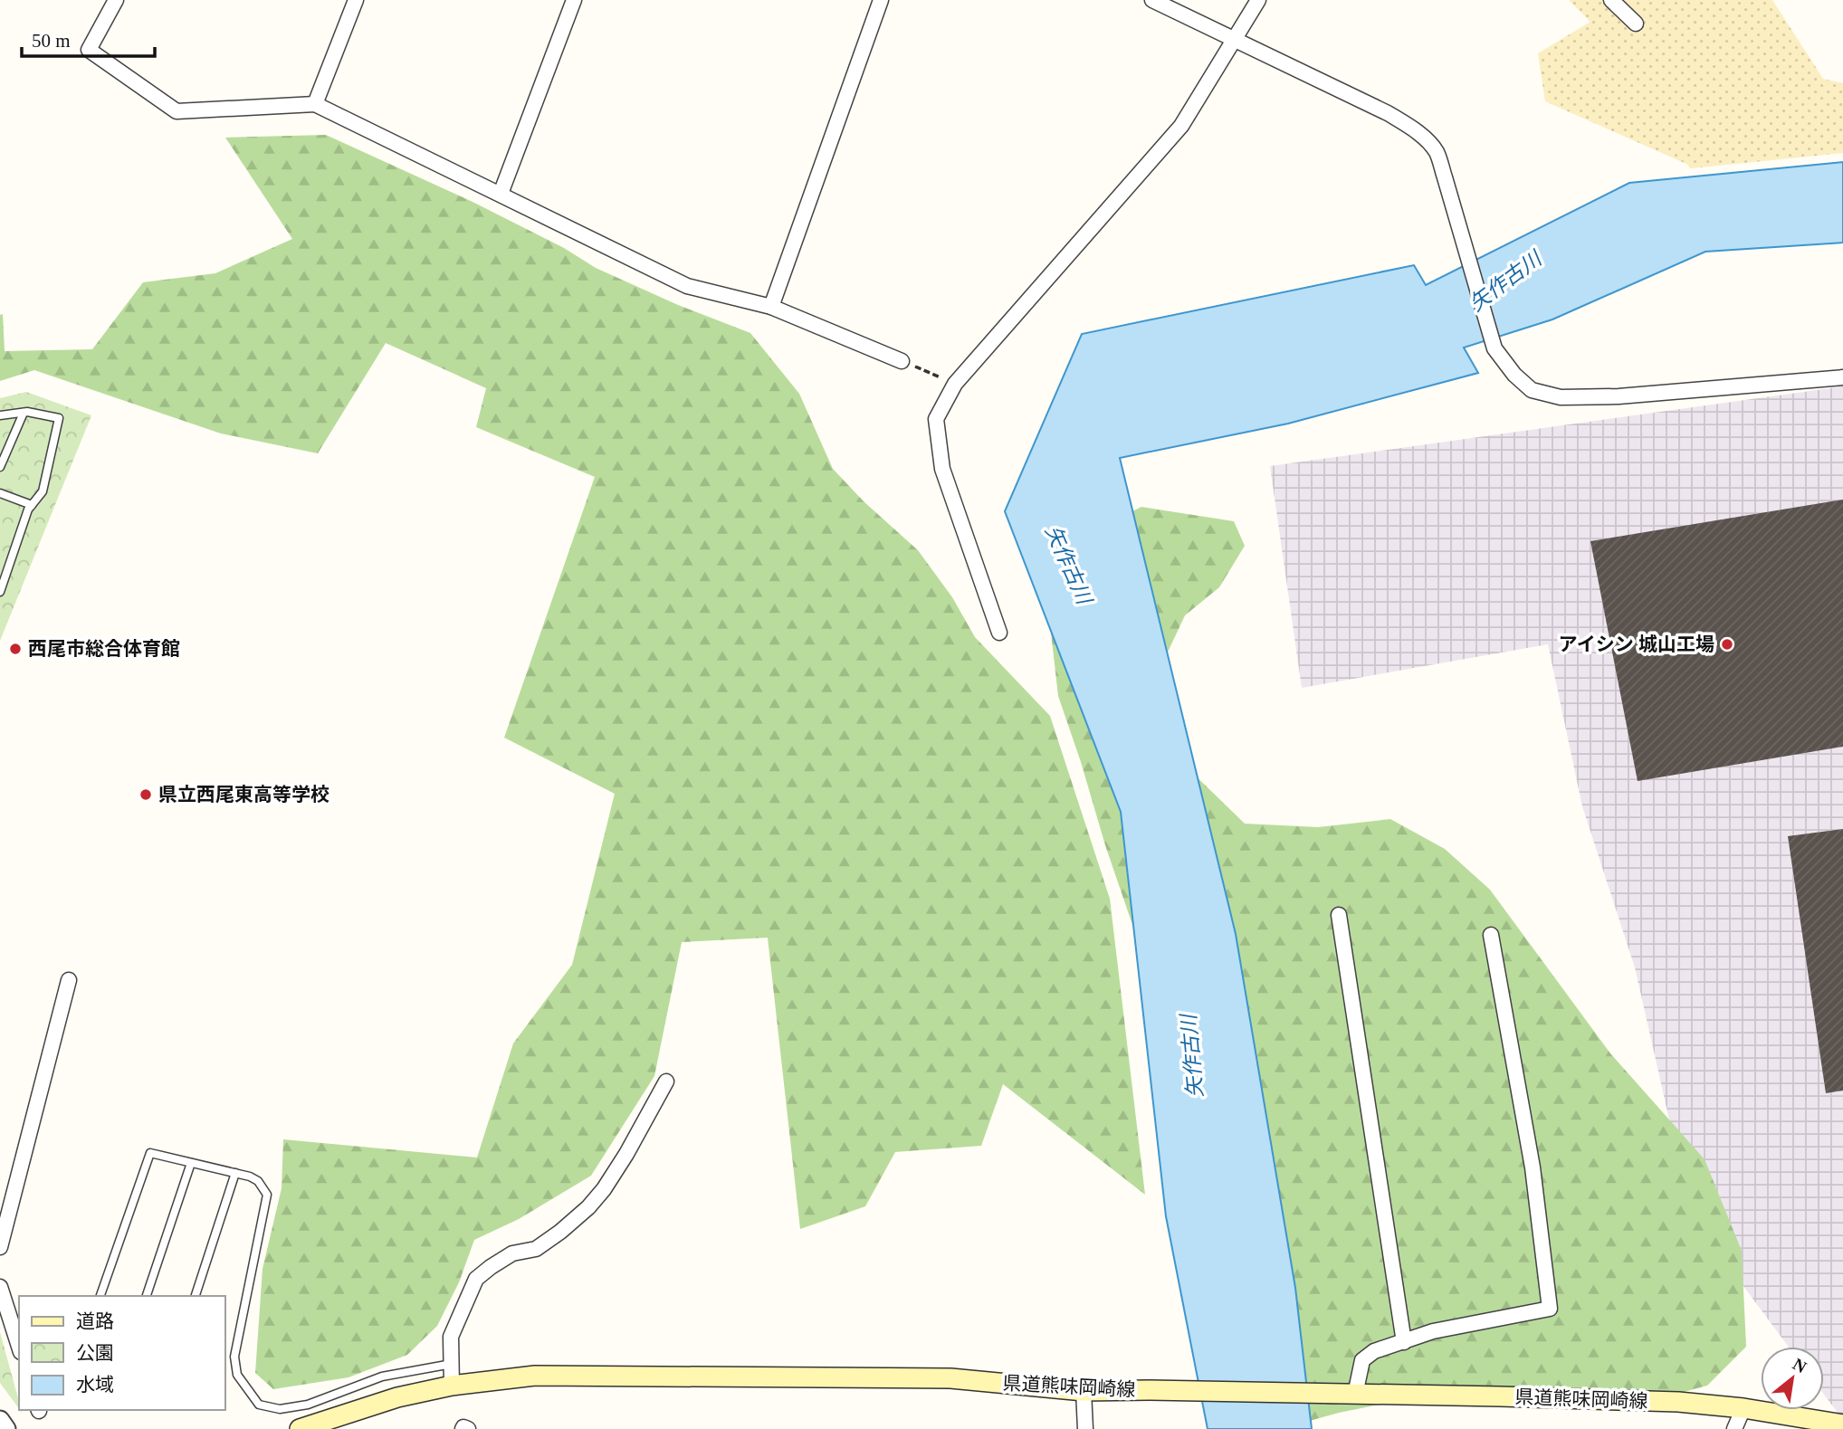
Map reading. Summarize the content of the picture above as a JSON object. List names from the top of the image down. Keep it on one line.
{"streets":{"main road":["県道熊味岡崎線"]},"water":["矢作古川"],"places":["アイシン 城山工場","西尾市総合体育館","県立西尾東高等学校"],"legend":["道路","公園","水域"],"scale_bar":"50 m","north":"top right"}
